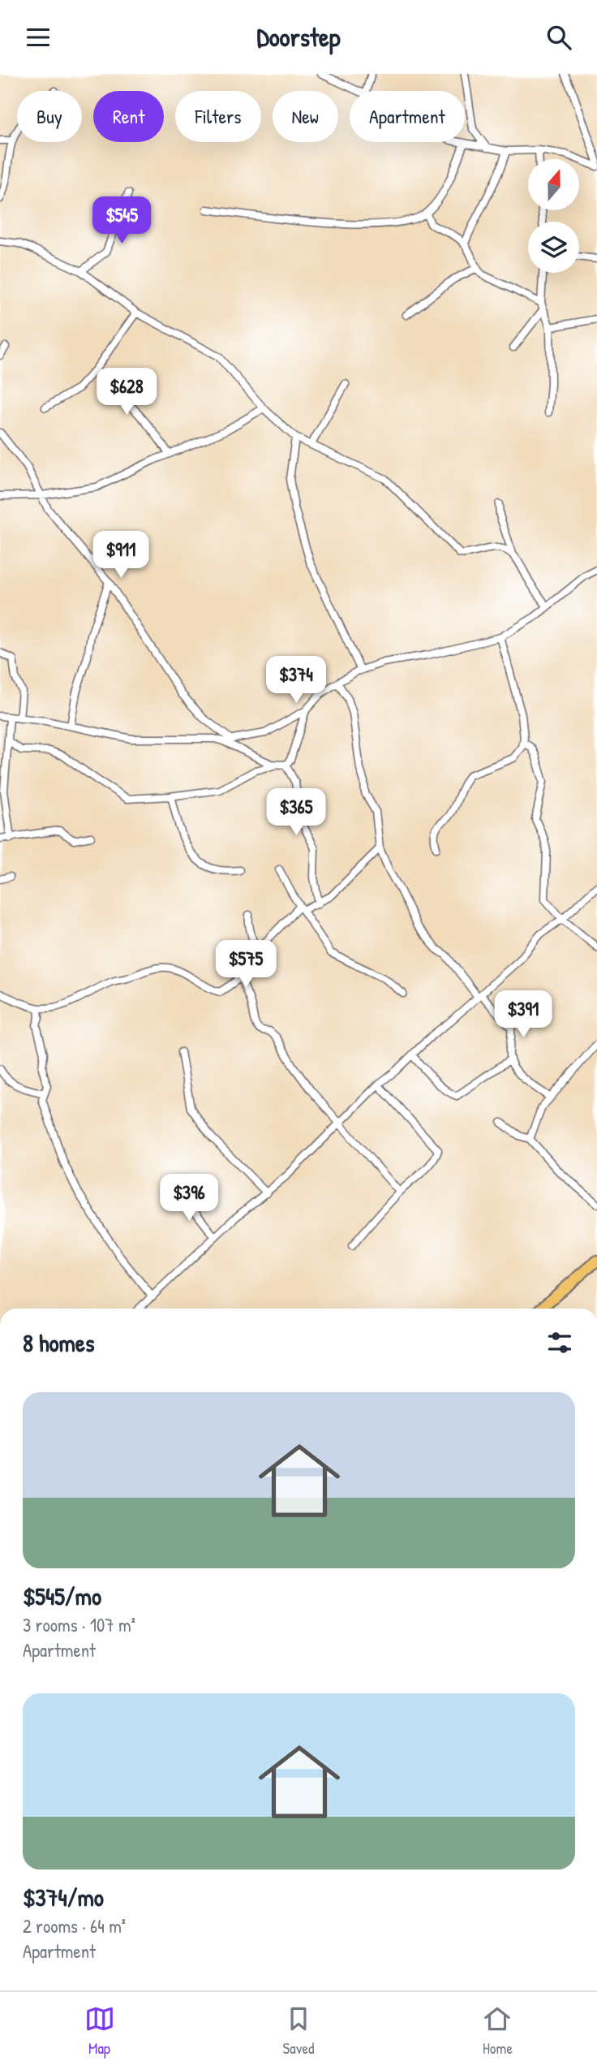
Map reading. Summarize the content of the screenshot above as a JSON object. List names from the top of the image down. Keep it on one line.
{"north":"top","page":{"header":"Doorstep","chip":["Buy","Rent","Filters","New","Apartment"],"price":["$545","$628","$911","$374","$365","$575","$391","$396"],"heading":"8 homes","list":[{"name":"$545/mo","note":"3 rooms · 107 m² · Apartment"},{"name":"$374/mo","note":"2 rooms · 64 m² · Apartment"}],"tabs":["Map","Saved","Home"]}}
